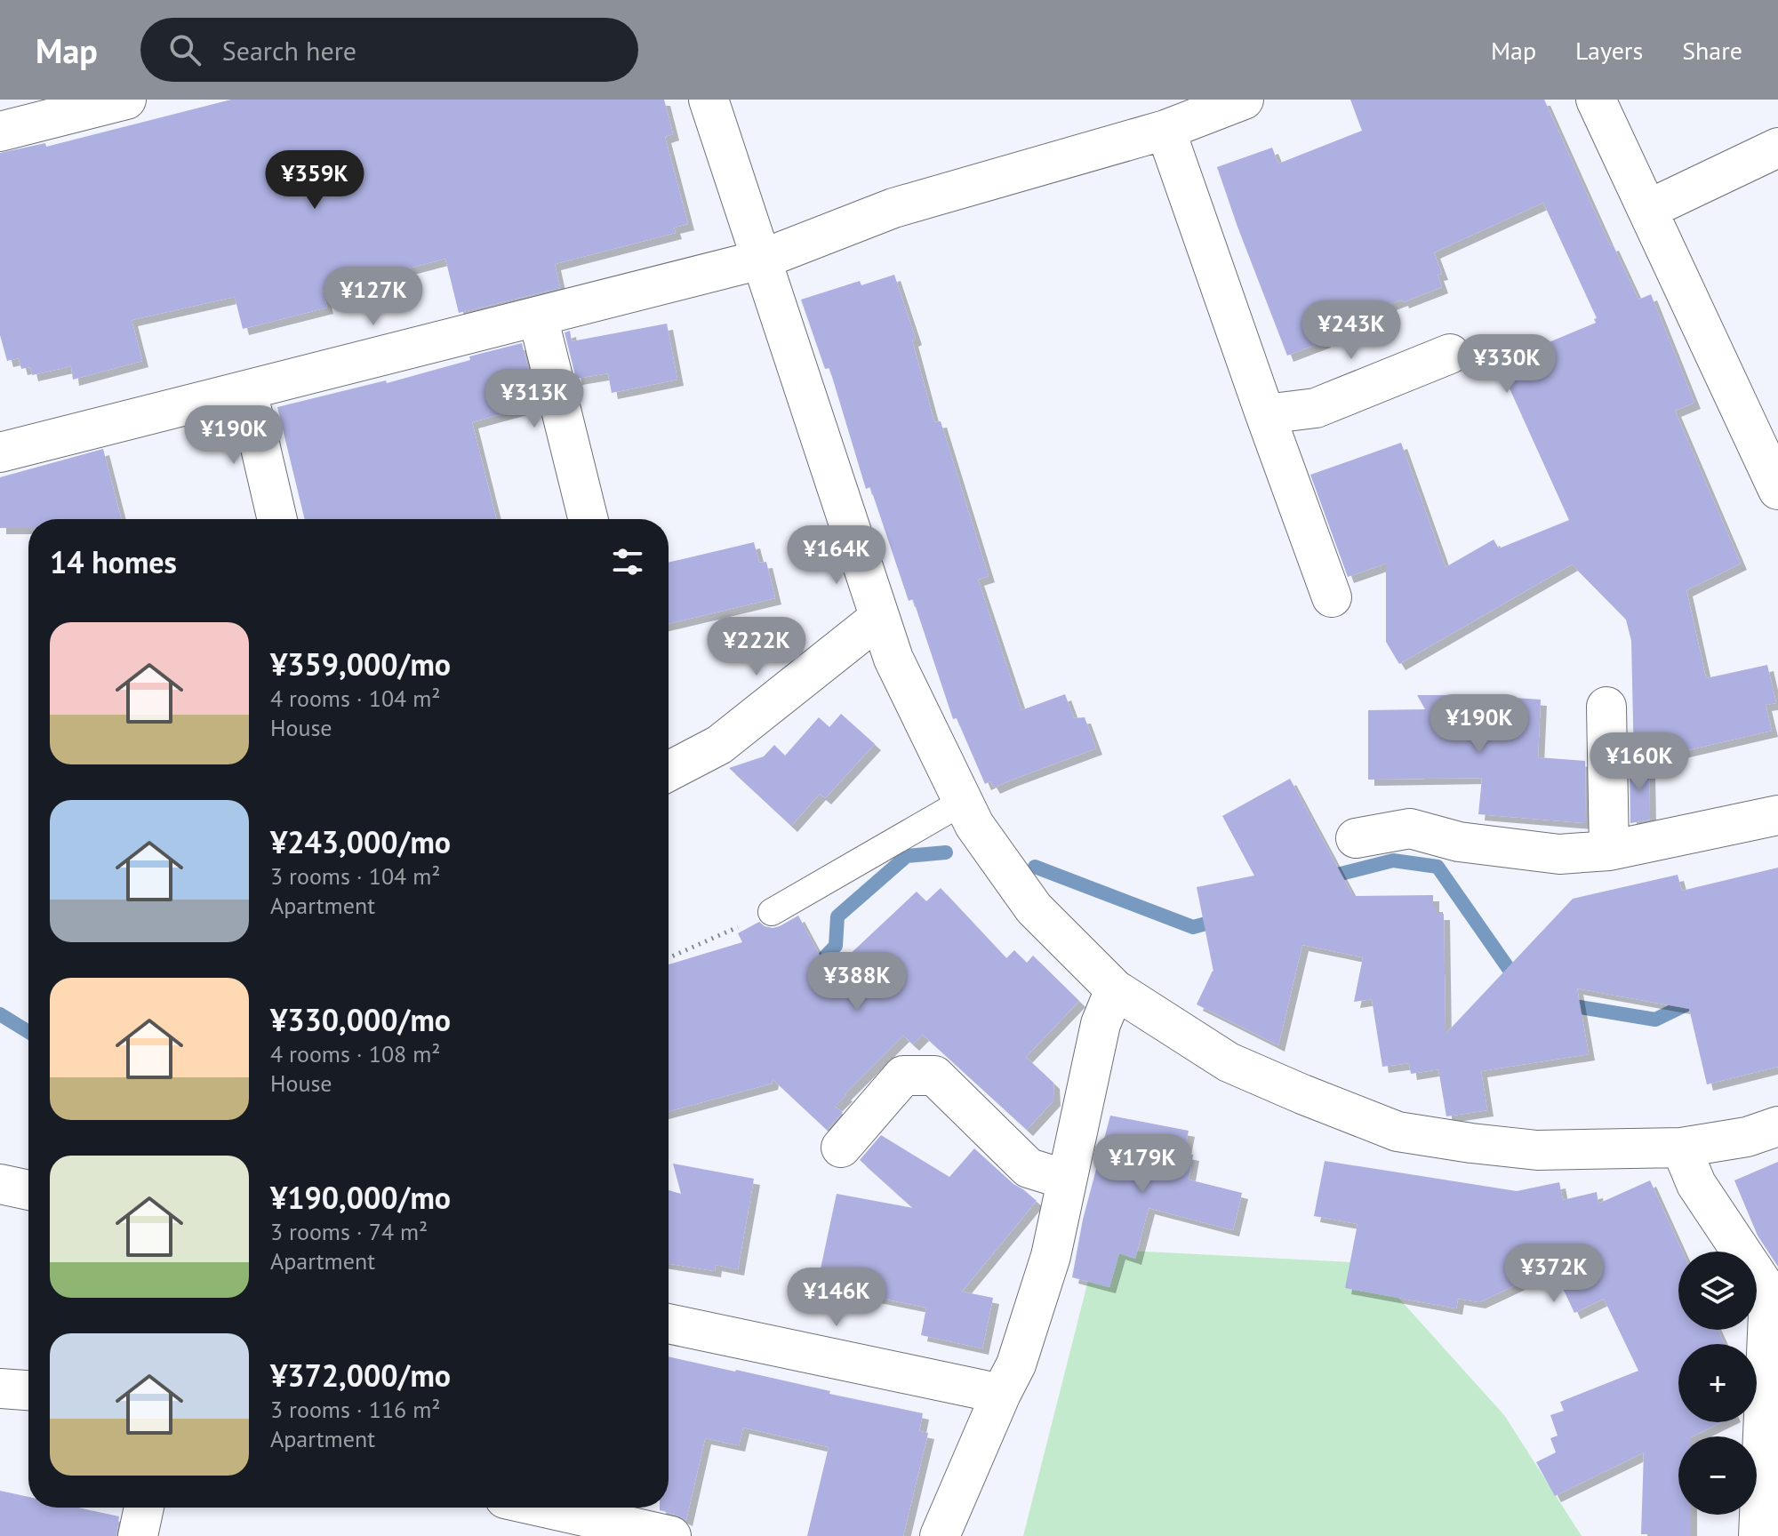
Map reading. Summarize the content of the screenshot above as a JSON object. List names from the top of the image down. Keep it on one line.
{"page":{"header":"Map","search":"Search here","nav":["Map","Layers","Share"],"price":["¥359K","¥127K","¥243K","¥330K","¥313K","¥190K","¥164K","¥222K","¥190K","¥160K","¥388K","¥179K","¥372K","¥146K"],"heading":"14 homes","list":[{"name":"¥359,000/mo","note":"4 rooms · 104 m² · House"},{"name":"¥243,000/mo","note":"3 rooms · 104 m² · Apartment"},{"name":"¥330,000/mo","note":"4 rooms · 108 m² · House"},{"name":"¥190,000/mo","note":"3 rooms · 74 m² · Apartment"},{"name":"¥372,000/mo","note":"3 rooms · 116 m² · Apartment"}],"map_buttons":["+","−"]}}
